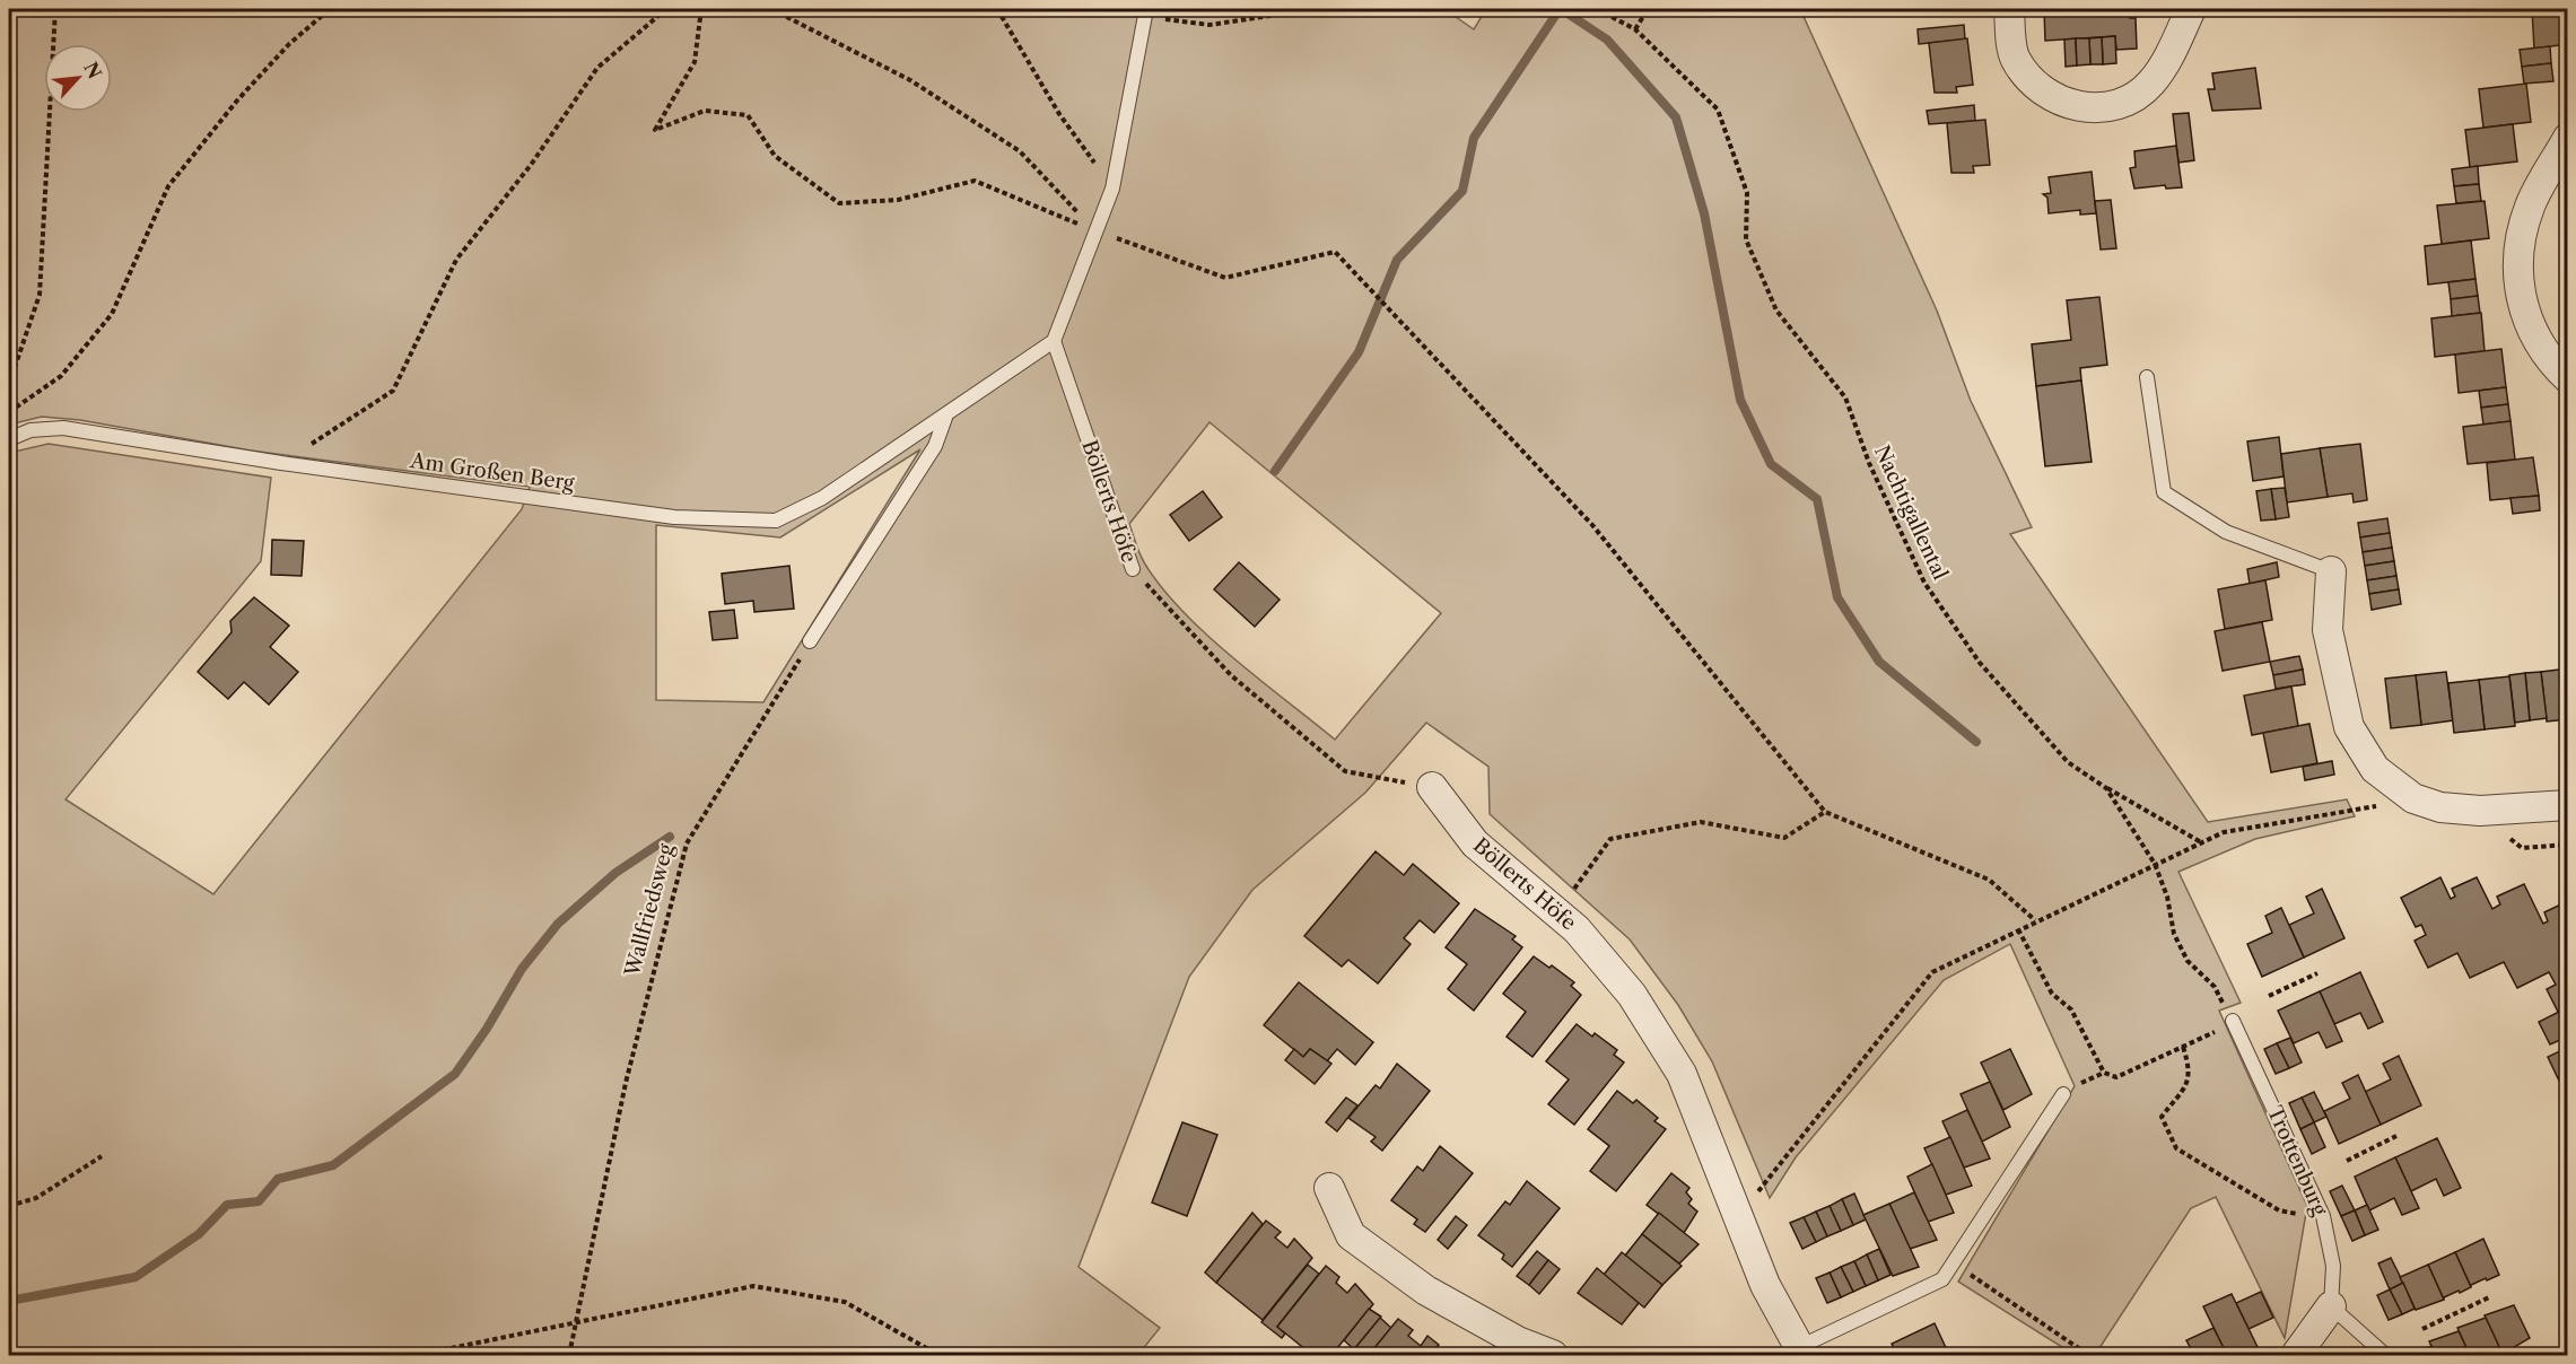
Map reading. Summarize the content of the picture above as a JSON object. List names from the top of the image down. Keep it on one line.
{"streets":{"street":["Böllerts Höfe"],"lane":["Am Großen Berg","Trottenburg"],"path":["Nachtigallental","Wallfriedsweg"]},"crossings":[["Am Großen Berg","Böllerts Höfe"],["Nachtigallental","Trottenburg"]],"north":"top right"}
